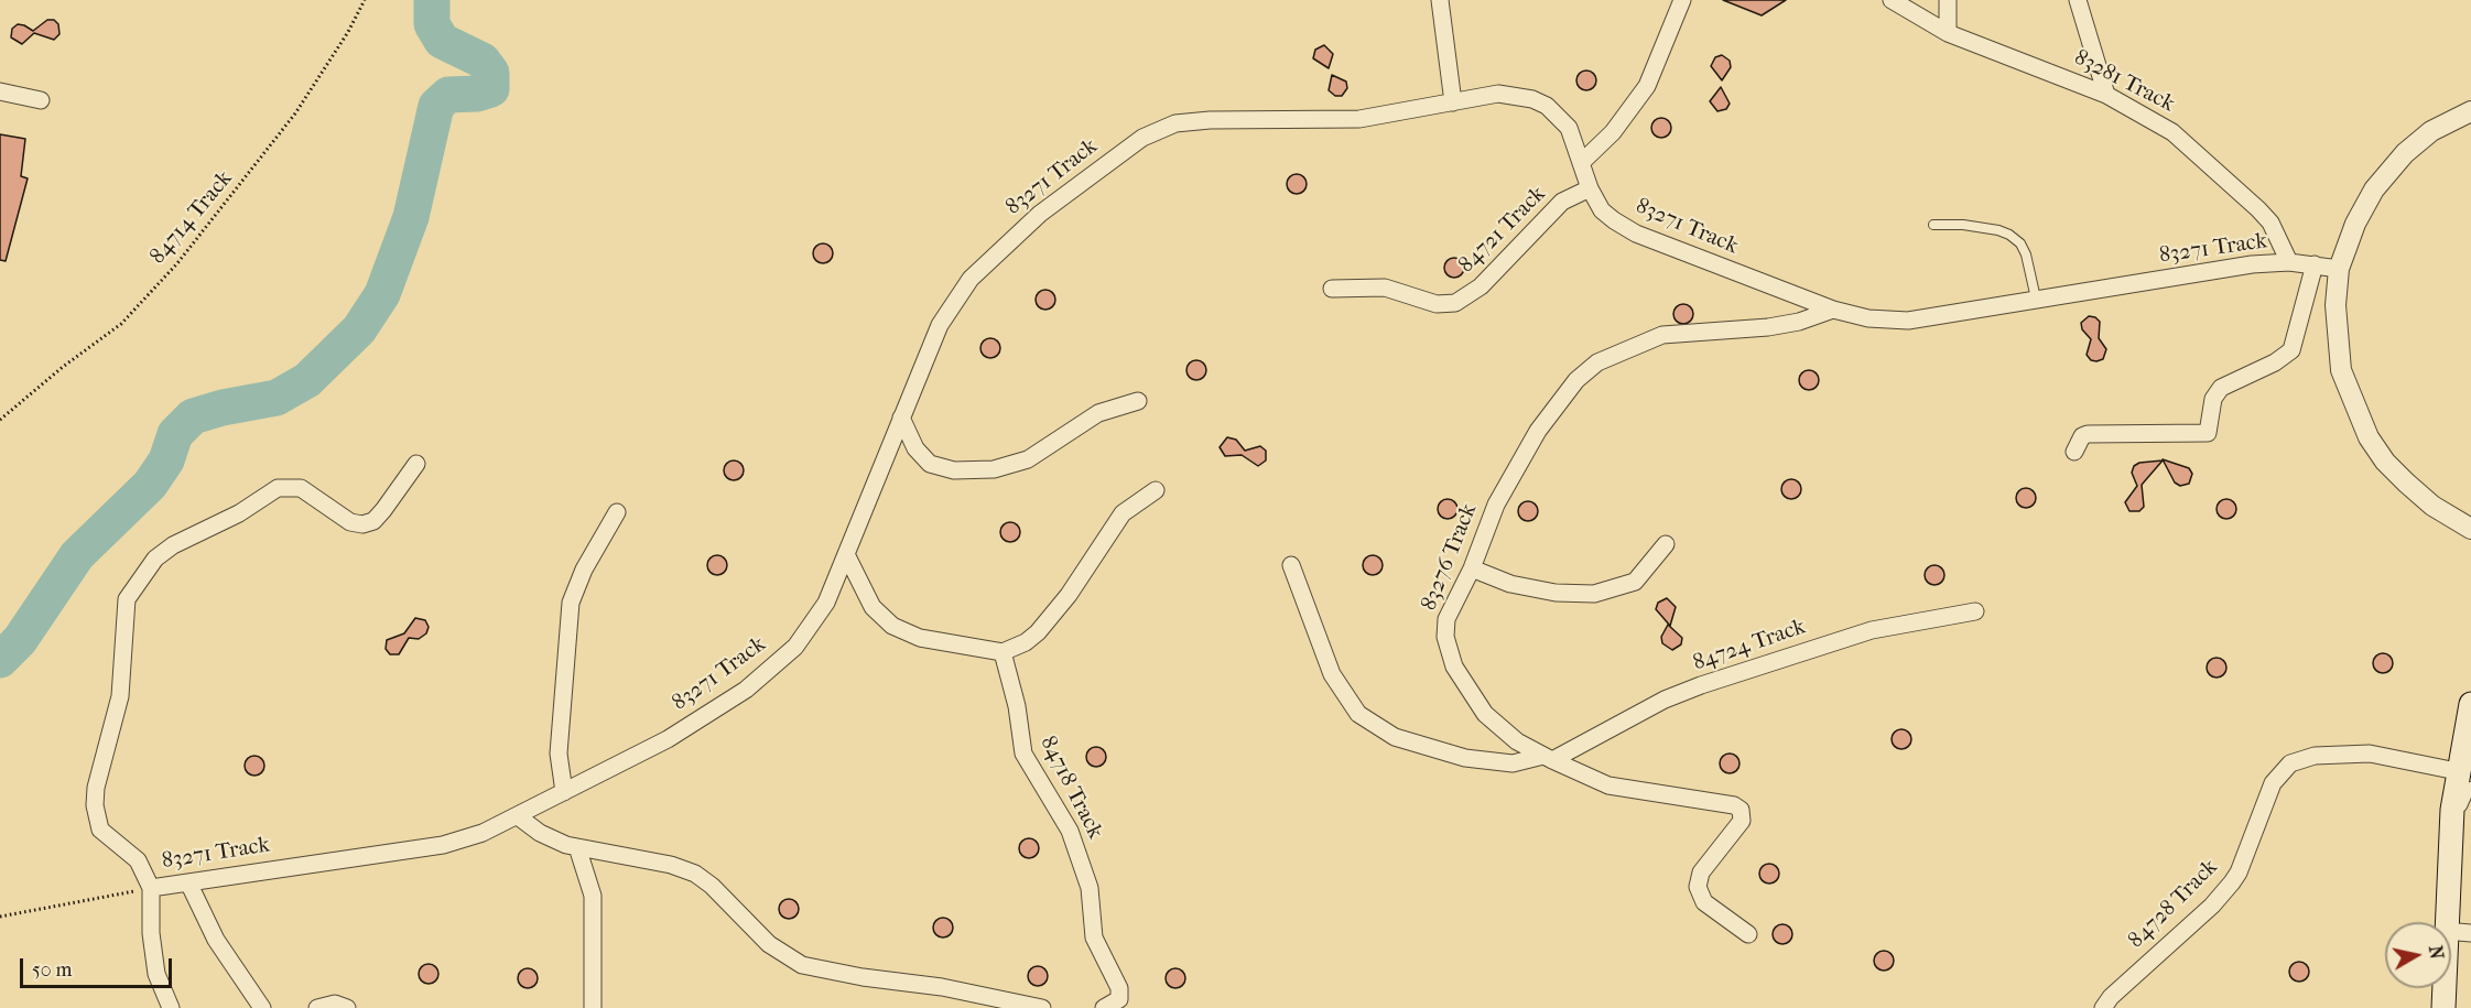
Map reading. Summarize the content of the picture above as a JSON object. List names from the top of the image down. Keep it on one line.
{"streets":{"street":["83281 Track","83271 Track","84721 Track","83276 Track","84724 Track","84718 Track","84728 Track"],"path":["84714 Track"]},"crossings":[["83281 Track","83271 Track"],["83271 Track","84721 Track"],["83271 Track","83276 Track"],["83276 Track","84724 Track"]],"scale_bar":"50 m","north":"right"}
